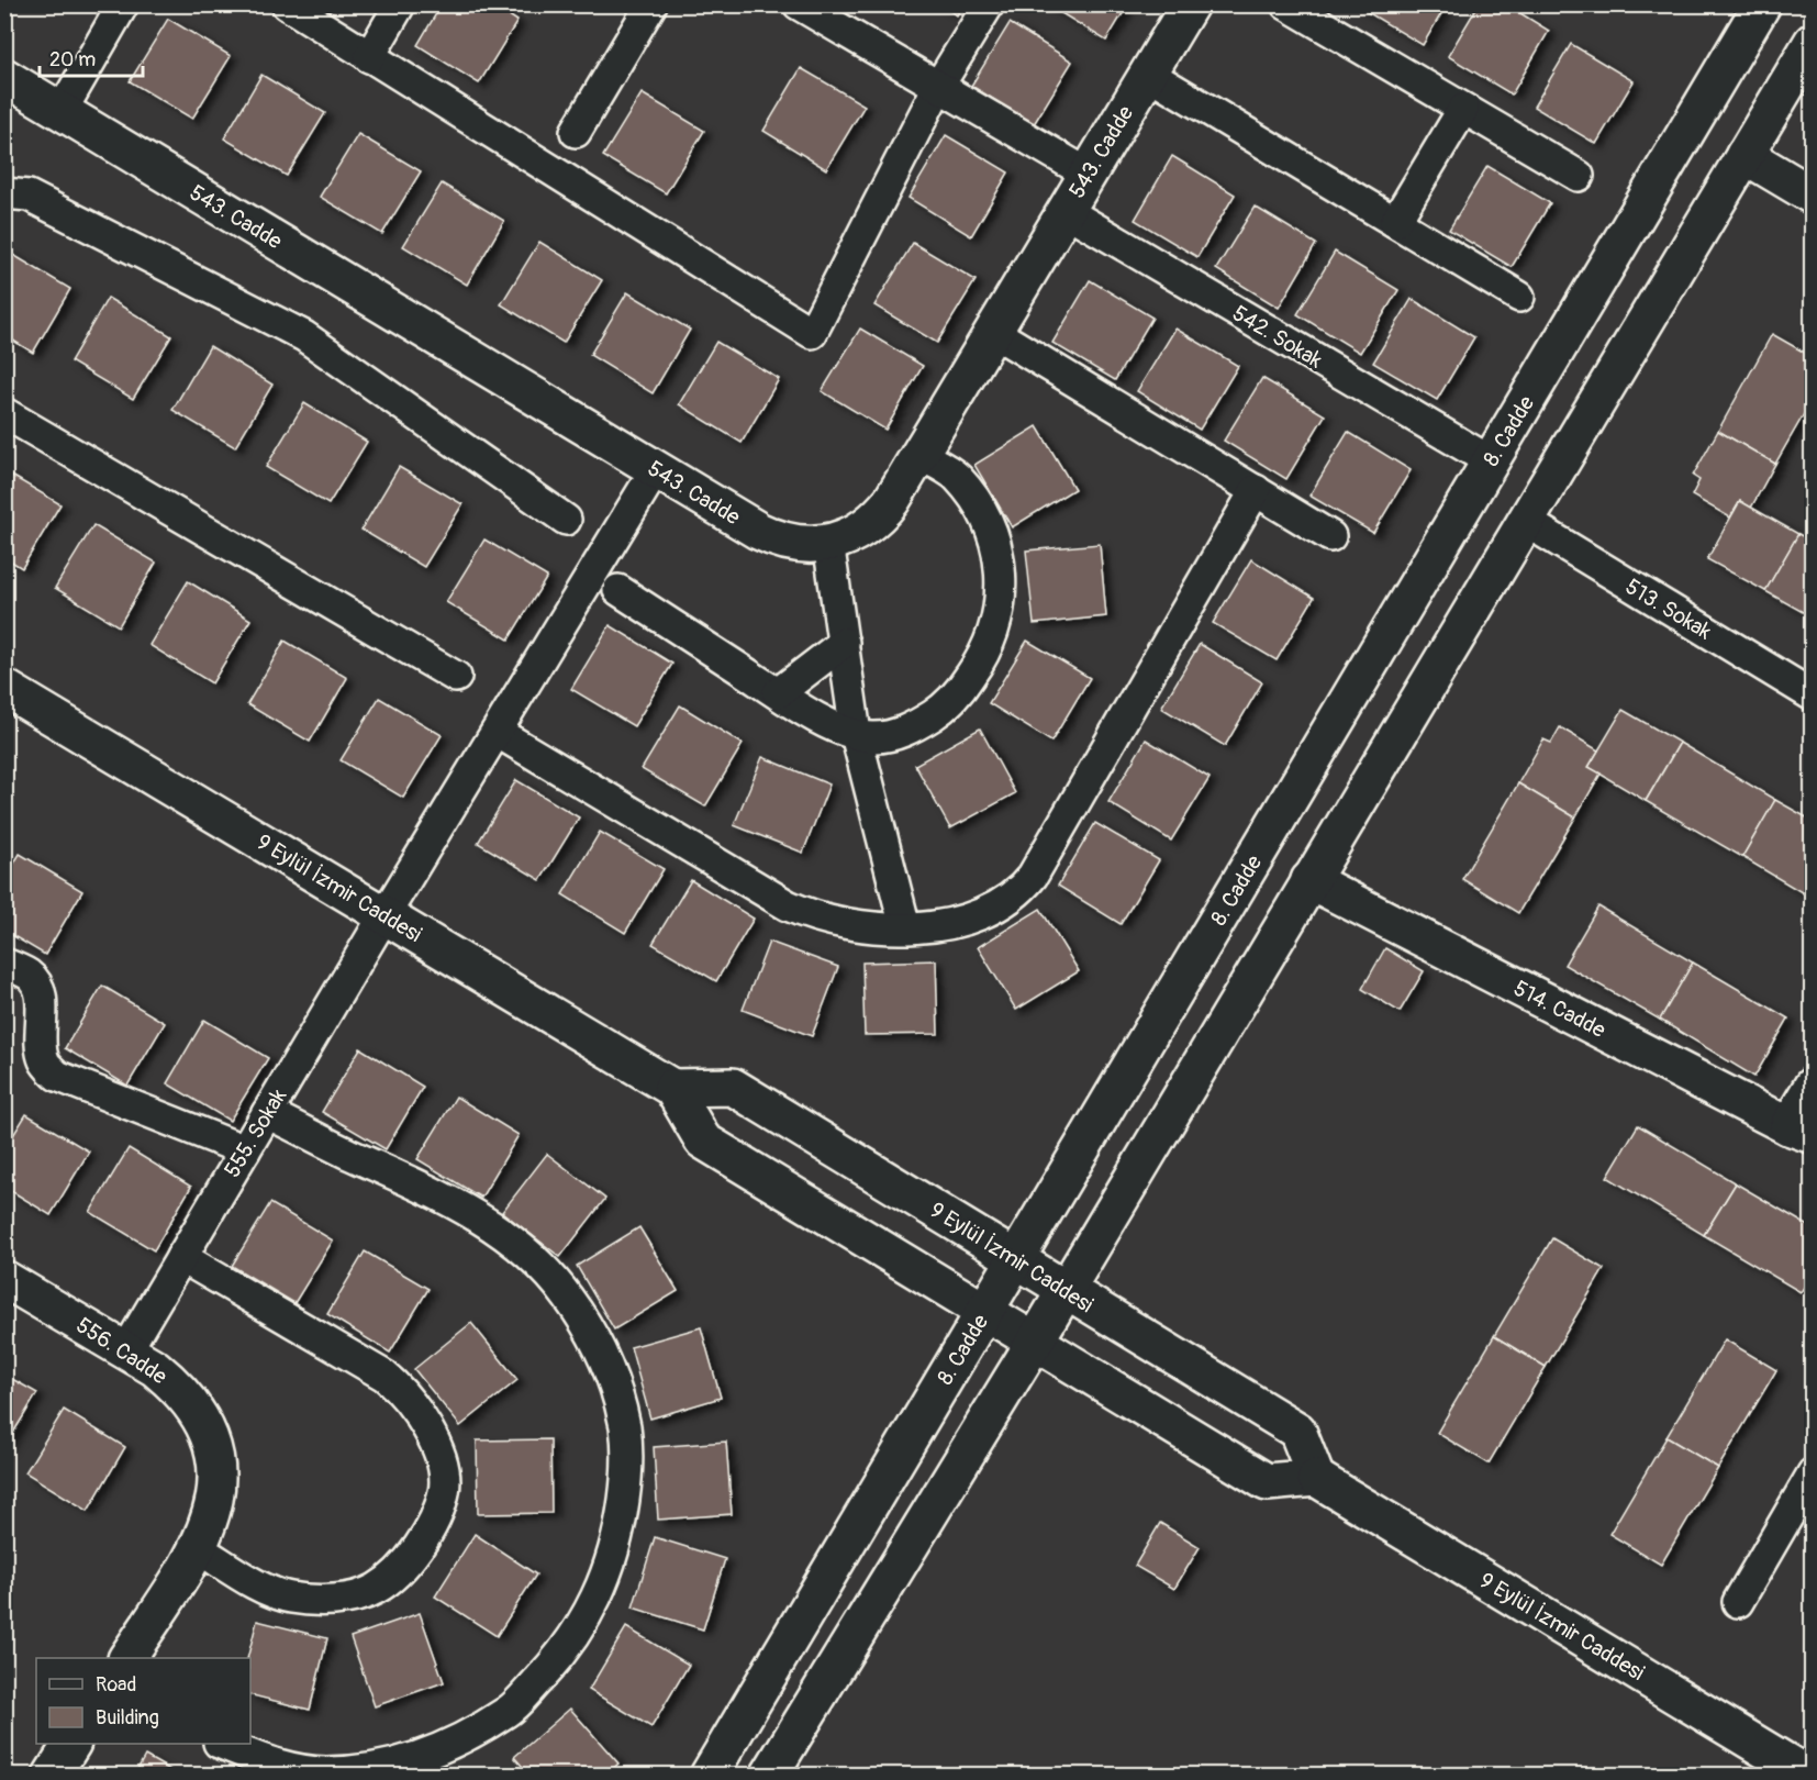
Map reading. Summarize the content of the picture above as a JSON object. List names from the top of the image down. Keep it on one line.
{"streets":{"main road":["543. Cadde","8. Cadde","9 Eylül İzmir Caddesi","514. Cadde","556. Cadde"],"street":["542. Sokak","513. Sokak","555. Sokak"]},"crossings":[["543. Cadde","542. Sokak"],["543. Cadde","555. Sokak"],["542. Sokak","8. Cadde"],["8. Cadde","9 Eylül İzmir Caddesi"],["9 Eylül İzmir Caddesi","555. Sokak"],["555. Sokak","556. Cadde"]],"legend":["Road","Building"],"scale_bar":"20 m"}
